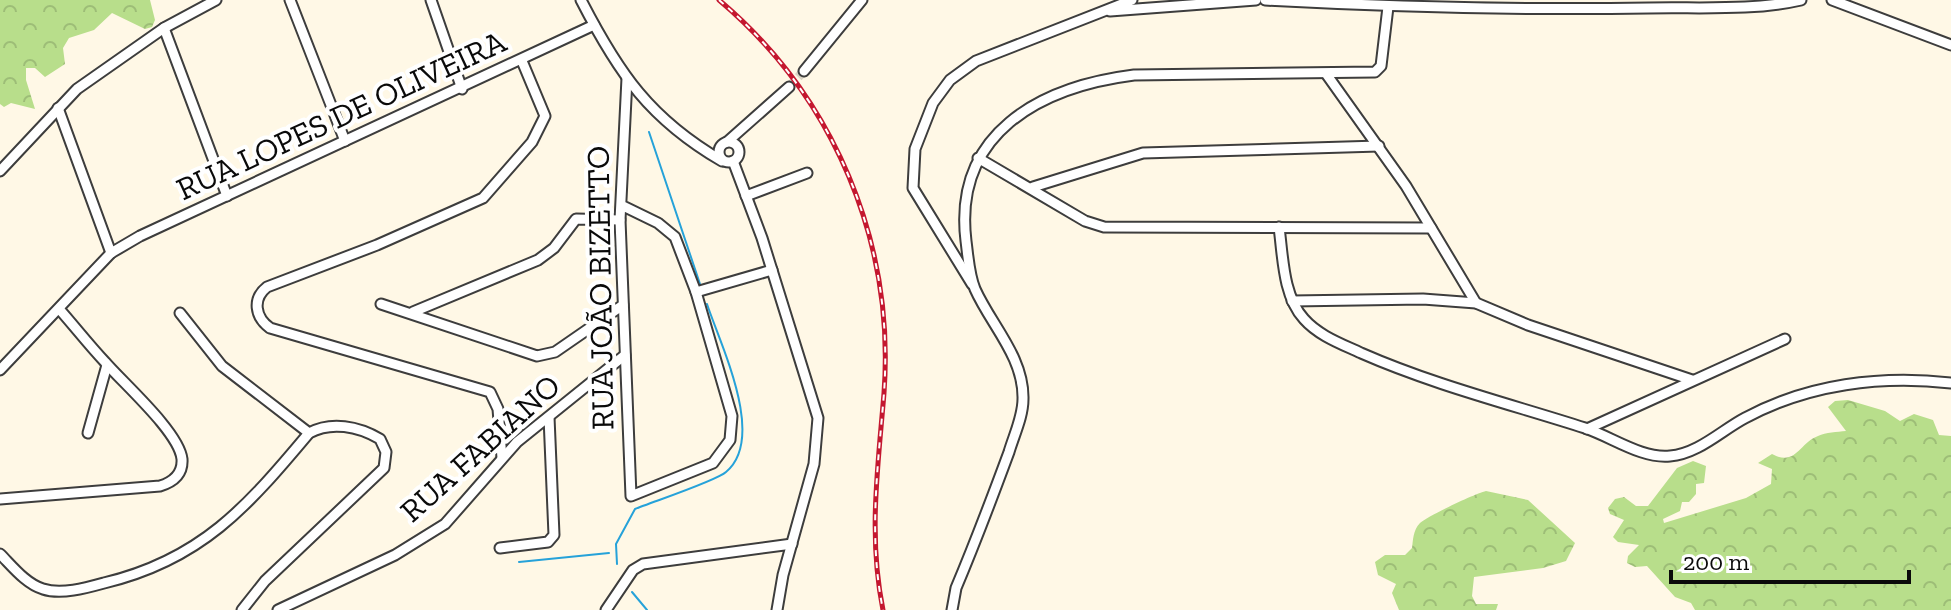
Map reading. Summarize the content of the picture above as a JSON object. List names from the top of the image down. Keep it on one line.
{"streets":{"street":["RUA LOPES DE OLIVEIRA","RUA JOÃO BIZETTO","RUA FABIANO"]},"crossings":[["RUA JOÃO BIZETTO","RUA FABIANO"]],"scale_bar":"200 m"}
